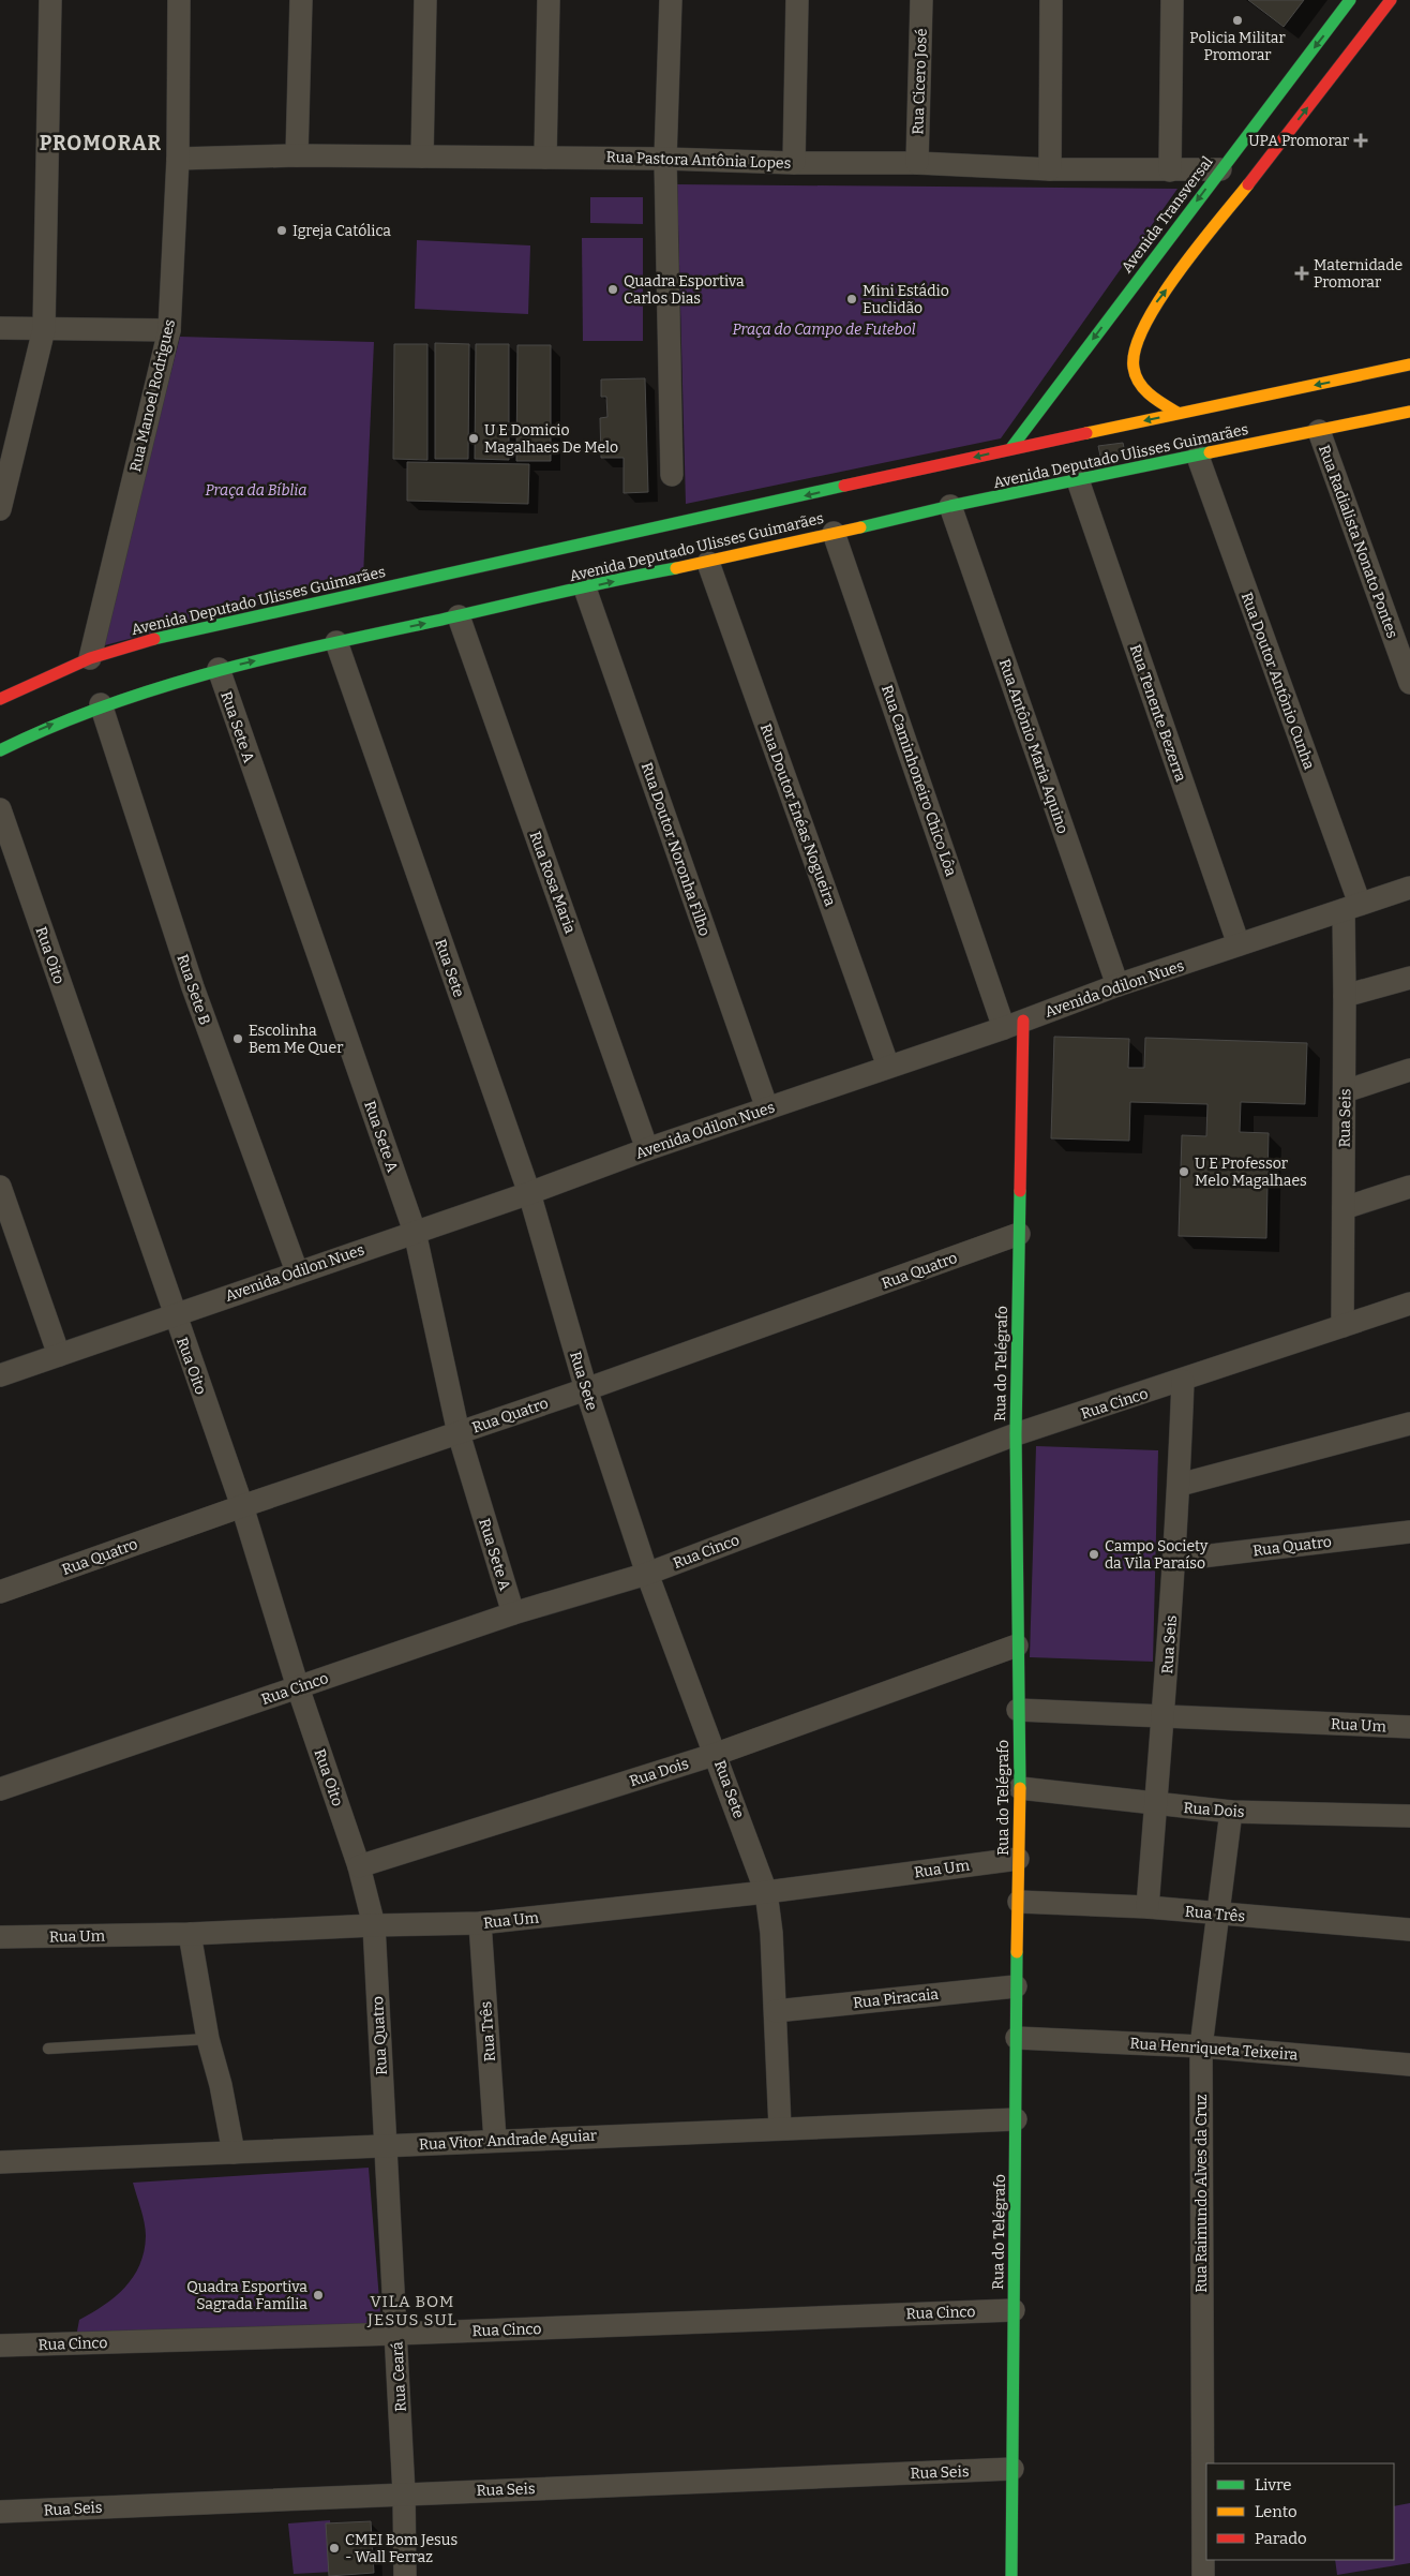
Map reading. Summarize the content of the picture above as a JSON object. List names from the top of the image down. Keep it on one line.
{"streets":{"street":["Rua Cicero José","Rua Pastora Antônia Lopes","Avenida Transversal","Rua Manoel Rodrigues","Avenida Deputado Ulisses Guimarães","Rua Radialista Nonato Pontes","Rua Doutor Antônio Cunha","Rua Tenente Bezerra","Rua Sete A","Rua Antônio Maria Aquino","Rua Caminhoneiro Chico Lôa","Rua Doutor Enéas Nogueira","Rua Doutor Noronha Filho","Rua Rosa Maria","Rua Oito","Rua Sete","Avenida Odilon Nues","Rua Sete B","Rua Seis","Rua Quatro","Rua do Telégrafo","Rua Cinco","Rua Um","Rua Dois","Rua Três","Rua Piracaia","Rua Henriqueta Teixeira","Rua Vitor Andrade Aguiar","Rua Raimundo Alves da Cruz","Rua Ceará"]},"crossings":[["Rua Cicero José","Rua Pastora Antônia Lopes"],["Rua Pastora Antônia Lopes","Avenida Transversal"],["Rua Pastora Antônia Lopes","Rua Manoel Rodrigues"],["Avenida Transversal","Avenida Deputado Ulisses Guimarães"],["Rua Manoel Rodrigues","Avenida Deputado Ulisses Guimarães"],["Avenida Deputado Ulisses Guimarães","Rua Radialista Nonato Pontes"],["Avenida Deputado Ulisses Guimarães","Rua Doutor Antônio Cunha"],["Avenida Deputado Ulisses Guimarães","Rua Tenente Bezerra"],["Avenida Deputado Ulisses Guimarães","Rua Sete A"],["Avenida Deputado Ulisses Guimarães","Rua Antônio Maria Aquino"],["Avenida Deputado Ulisses Guimarães","Rua Caminhoneiro Chico Lôa"],["Avenida Deputado Ulisses Guimarães","Rua Doutor Enéas Nogueira"],["Avenida Deputado Ulisses Guimarães","Rua Doutor Noronha Filho"],["Avenida Deputado Ulisses Guimarães","Rua Rosa Maria"],["Avenida Deputado Ulisses Guimarães","Rua Sete"],["Avenida Deputado Ulisses Guimarães","Rua Sete B"],["Rua Doutor Antônio Cunha","Avenida Odilon Nues"],["Rua Doutor Antônio Cunha","Rua Seis"],["Rua Tenente Bezerra","Avenida Odilon Nues"],["Rua Sete A","Avenida Odilon Nues"],["Rua Sete A","Rua Quatro"],["Rua Sete A","Rua Cinco"],["Rua Antônio Maria Aquino","Avenida Odilon Nues"],["Rua Caminhoneiro Chico Lôa","Avenida Odilon Nues"],["Rua Caminhoneiro Chico Lôa","Rua do Telégrafo"],["Rua Doutor Enéas Nogueira","Avenida Odilon Nues"],["Rua Doutor Noronha Filho","Avenida Odilon Nues"],["Rua Rosa Maria","Avenida Odilon Nues"],["Rua Oito","Avenida Odilon Nues"],["Rua Oito","Rua Quatro"],["Rua Oito","Rua Cinco"],["Rua Oito","Rua Um"],["Rua Oito","Rua Dois"],["Rua Sete","Avenida Odilon Nues"],["Rua Sete","Rua Quatro"],["Rua Sete","Rua Cinco"],["Rua Sete","Rua Um"],["Rua Sete","Rua Dois"],["Rua Sete","Rua Piracaia"],["Rua Sete","Rua Vitor Andrade Aguiar"],["Avenida Odilon Nues","Rua Sete B"],["Avenida Odilon Nues","Rua Seis"],["Avenida Odilon Nues","Rua do Telégrafo"],["Rua Seis","Rua Quatro"],["Rua Seis","Rua do Telégrafo"],["Rua Seis","Rua Cinco"],["Rua Seis","Rua Um"],["Rua Seis","Rua Dois"],["Rua Seis","Rua Três"],["Rua Seis","Rua Ceará"],["Rua Quatro","Rua do Telégrafo"],["Rua Quatro","Rua Um"],["Rua Quatro","Rua Vitor Andrade Aguiar"],["Rua Quatro","Rua Ceará"],["Rua do Telégrafo","Rua Cinco"],["Rua do Telégrafo","Rua Um"],["Rua do Telégrafo","Rua Dois"],["Rua do Telégrafo","Rua Três"],["Rua do Telégrafo","Rua Piracaia"],["Rua do Telégrafo","Rua Henriqueta Teixeira"],["Rua do Telégrafo","Rua Vitor Andrade Aguiar"],["Rua Cinco","Rua Ceará"],["Rua Um","Rua Três"],["Rua Dois","Rua Raimundo Alves da Cruz"],["Rua Três","Rua Vitor Andrade Aguiar"],["Rua Três","Rua Raimundo Alves da Cruz"],["Rua Henriqueta Teixeira","Rua Raimundo Alves da Cruz"],["Rua Vitor Andrade Aguiar","Rua Ceará"]],"one_way":["Avenida Transversal"],"districts":["PROMORAR","VILA BOM JESUS SUL"],"parks":["Praça do Campo de Futebol","Praça da Bíblia"],"places":{"other":["Policia Militar Promorar","Igreja Católica","Quadra Esportiva Carlos Dias","Mini Estádio Euclidão","U E Domicio Magalhaes De Melo","Escolinha Bem Me Quer","U E Professor Melo Magalhaes","Campo Society da Vila Paraíso","Quadra Esportiva Sagrada Família","CMEI Bom Jesus - Wall Ferraz"],"health":["UPA Promorar","Maternidade Promorar"]},"legend":["Livre","Lento","Parado"]}
